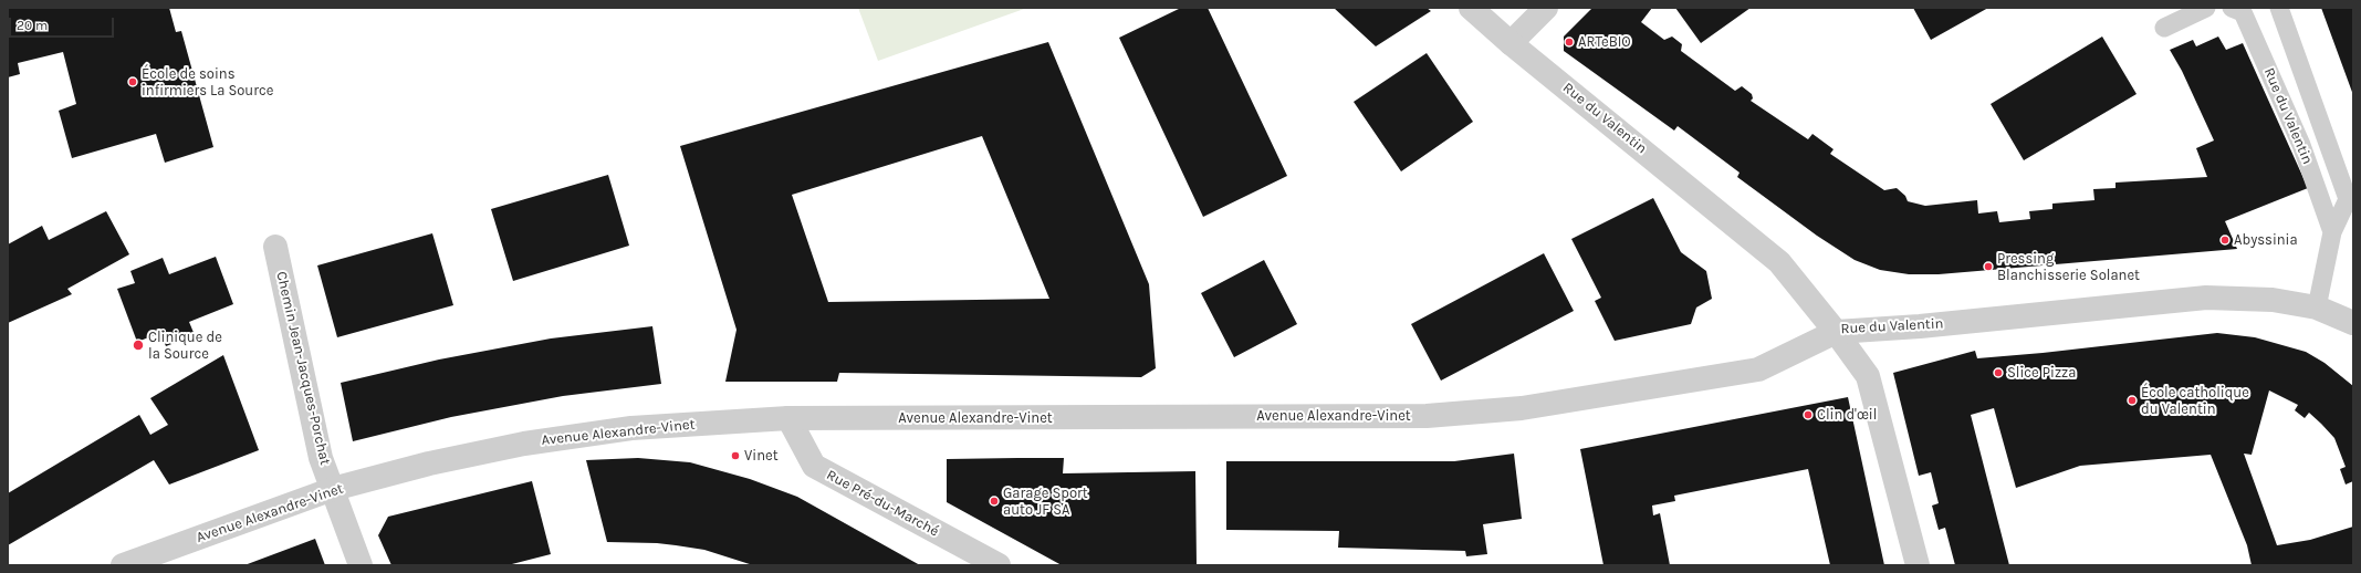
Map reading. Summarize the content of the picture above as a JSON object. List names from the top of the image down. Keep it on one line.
{"streets":{"street":["Rue du Valentin","Chemin Jean-Jacques-Porchat","Avenue Alexandre-Vinet","Rue Pré-du-Marché"]},"crossings":[["Rue du Valentin","Avenue Alexandre-Vinet"],["Chemin Jean-Jacques-Porchat","Avenue Alexandre-Vinet"],["Avenue Alexandre-Vinet","Rue Pré-du-Marché"]],"places":["ARTeBIO","École de soins infirmiers La Source","Abyssinia","Pressing Blanchisserie Solanet","Clinique de la Source","Slice Pizza","École catholique du Valentin","Clin d'œil","Vinet","Garage Sport auto JF SA"],"scale_bar":"20 m"}
